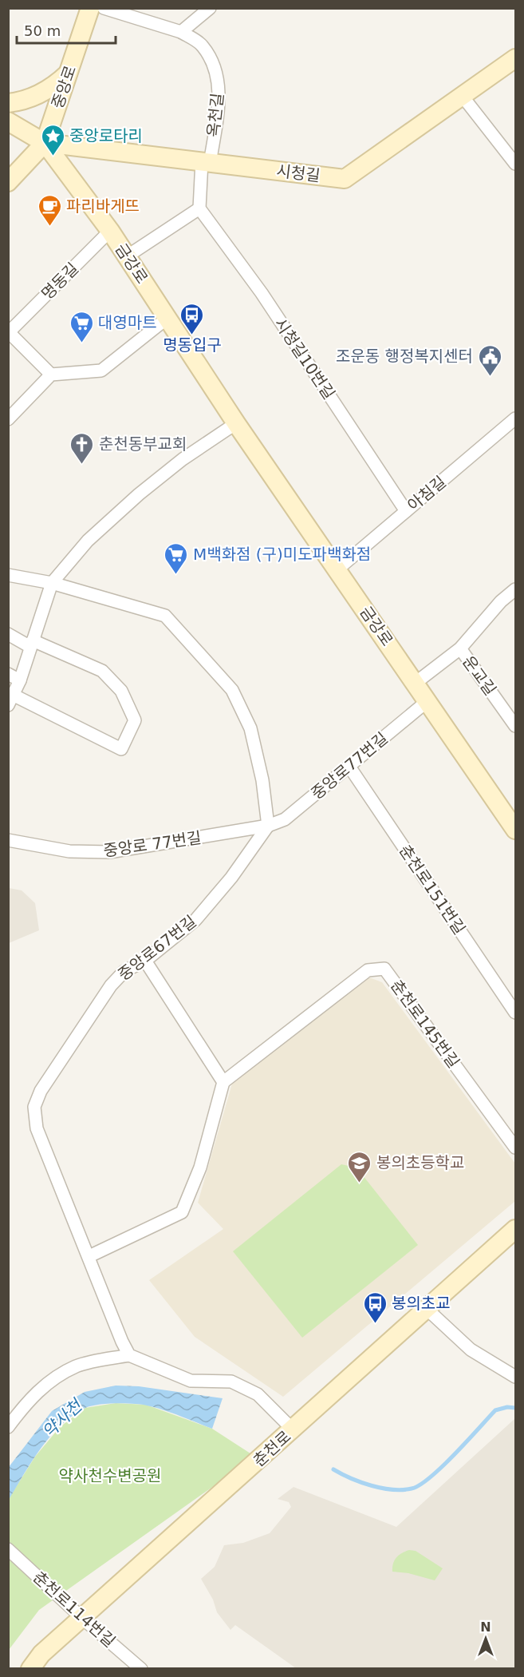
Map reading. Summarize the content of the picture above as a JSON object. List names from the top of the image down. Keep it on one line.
{"streets":{"street":["중앙로","옥천길","시청길","금강로","명동길","시청길10번길","아침길","운교길","중앙로77번길","중앙로 77번길","춘천로151번길","중앙로67번길","춘천로145번길","춘천로","춘천로114번길"]},"crossings":[["중앙로","시청길"],["중앙로","금강로"],["옥천길","시청길"],["시청길","금강로"],["금강로","명동길"],["금강로","아침길"],["금강로","중앙로77번길"],["시청길10번길","아침길"],["중앙로77번길","중앙로 77번길"],["중앙로77번길","춘천로151번길"],["중앙로77번길","중앙로67번길"],["중앙로 77번길","중앙로67번길"],["춘천로","춘천로114번길"]],"water":["약사천"],"parks":["약사천수변공원"],"places":{"place":["중앙로타리"],"cafe":["파리바게뜨"],"bus stop":["명동입구","봉의초교"],"supermarket":["대영마트","M백화점 (구)미도파백화점"],"public building":["조운동 행정복지센터"],"church":["춘천동부교회"],"school or university":["봉의초등학교"]},"scale_bar":"50 m","north":"top"}
